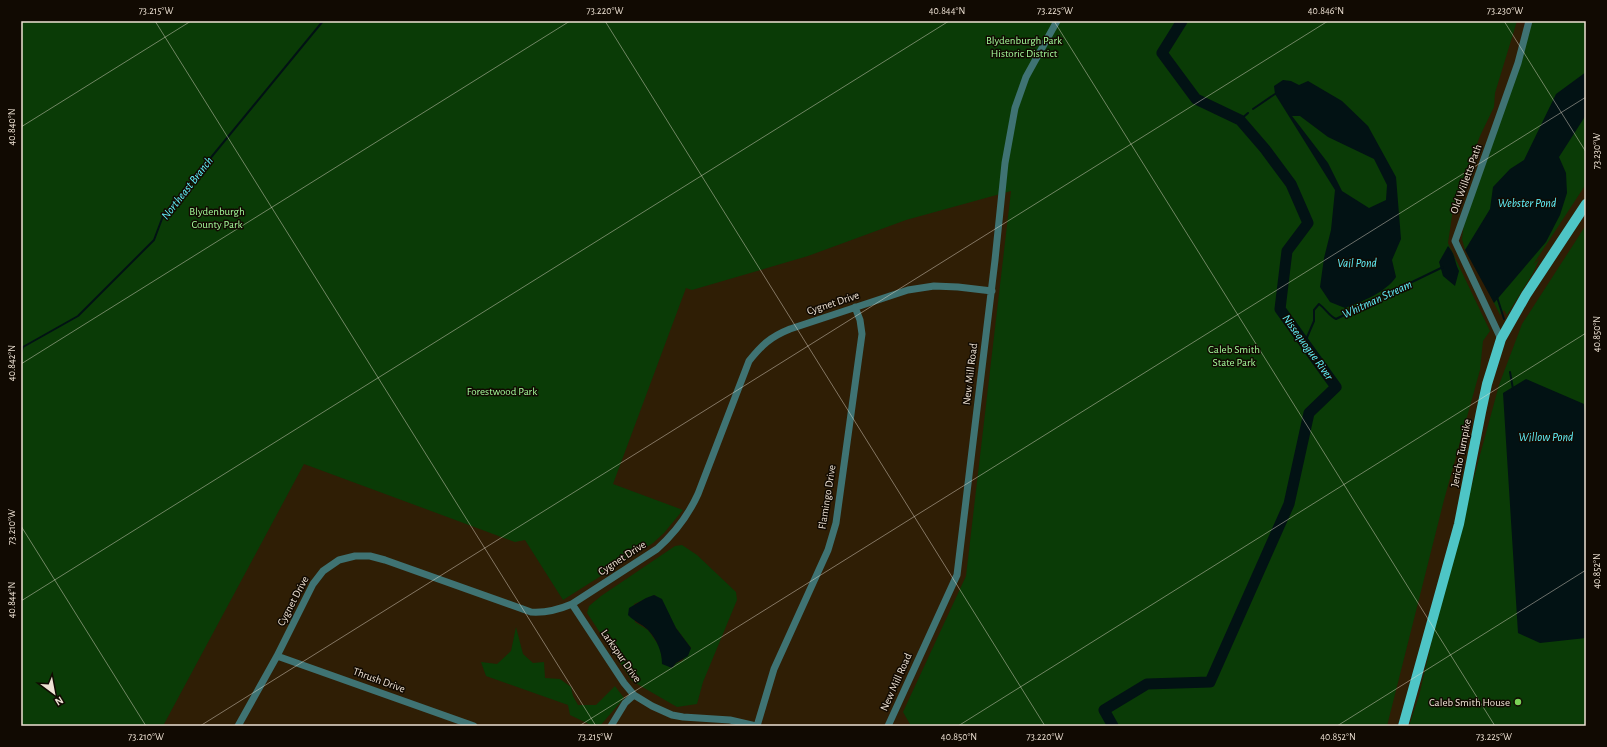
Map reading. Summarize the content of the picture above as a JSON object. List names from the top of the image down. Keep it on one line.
{"streets":{"main road":["Jericho Turnpike"],"street":["Old Willetts Path","Cygnet Drive","New Mill Road","Flamingo Drive","Larkspur Drive","Thrush Drive"]},"crossings":[["Old Willetts Path","Jericho Turnpike"],["Cygnet Drive","New Mill Road"],["Cygnet Drive","Flamingo Drive"],["Cygnet Drive","Larkspur Drive"],["Cygnet Drive","Thrush Drive"],["Flamingo Drive","Larkspur Drive"]],"water":["Northeast Branch","Webster Pond","Vail Pond","Whitman Stream","Nissequogue River","Willow Pond"],"parks":["Blydenburgh Park Historic District","Blydenburgh County Park","Caleb Smith State Park","Forestwood Park"],"places":["Caleb Smith House"],"north":"bottom right","coordinates":["73.215°W","73.220°W","40.844°N","73.225°W","40.846°N","73.230°W","40.840°N","40.850°N","40.842°N","73.210°W","40.852°N"]}
